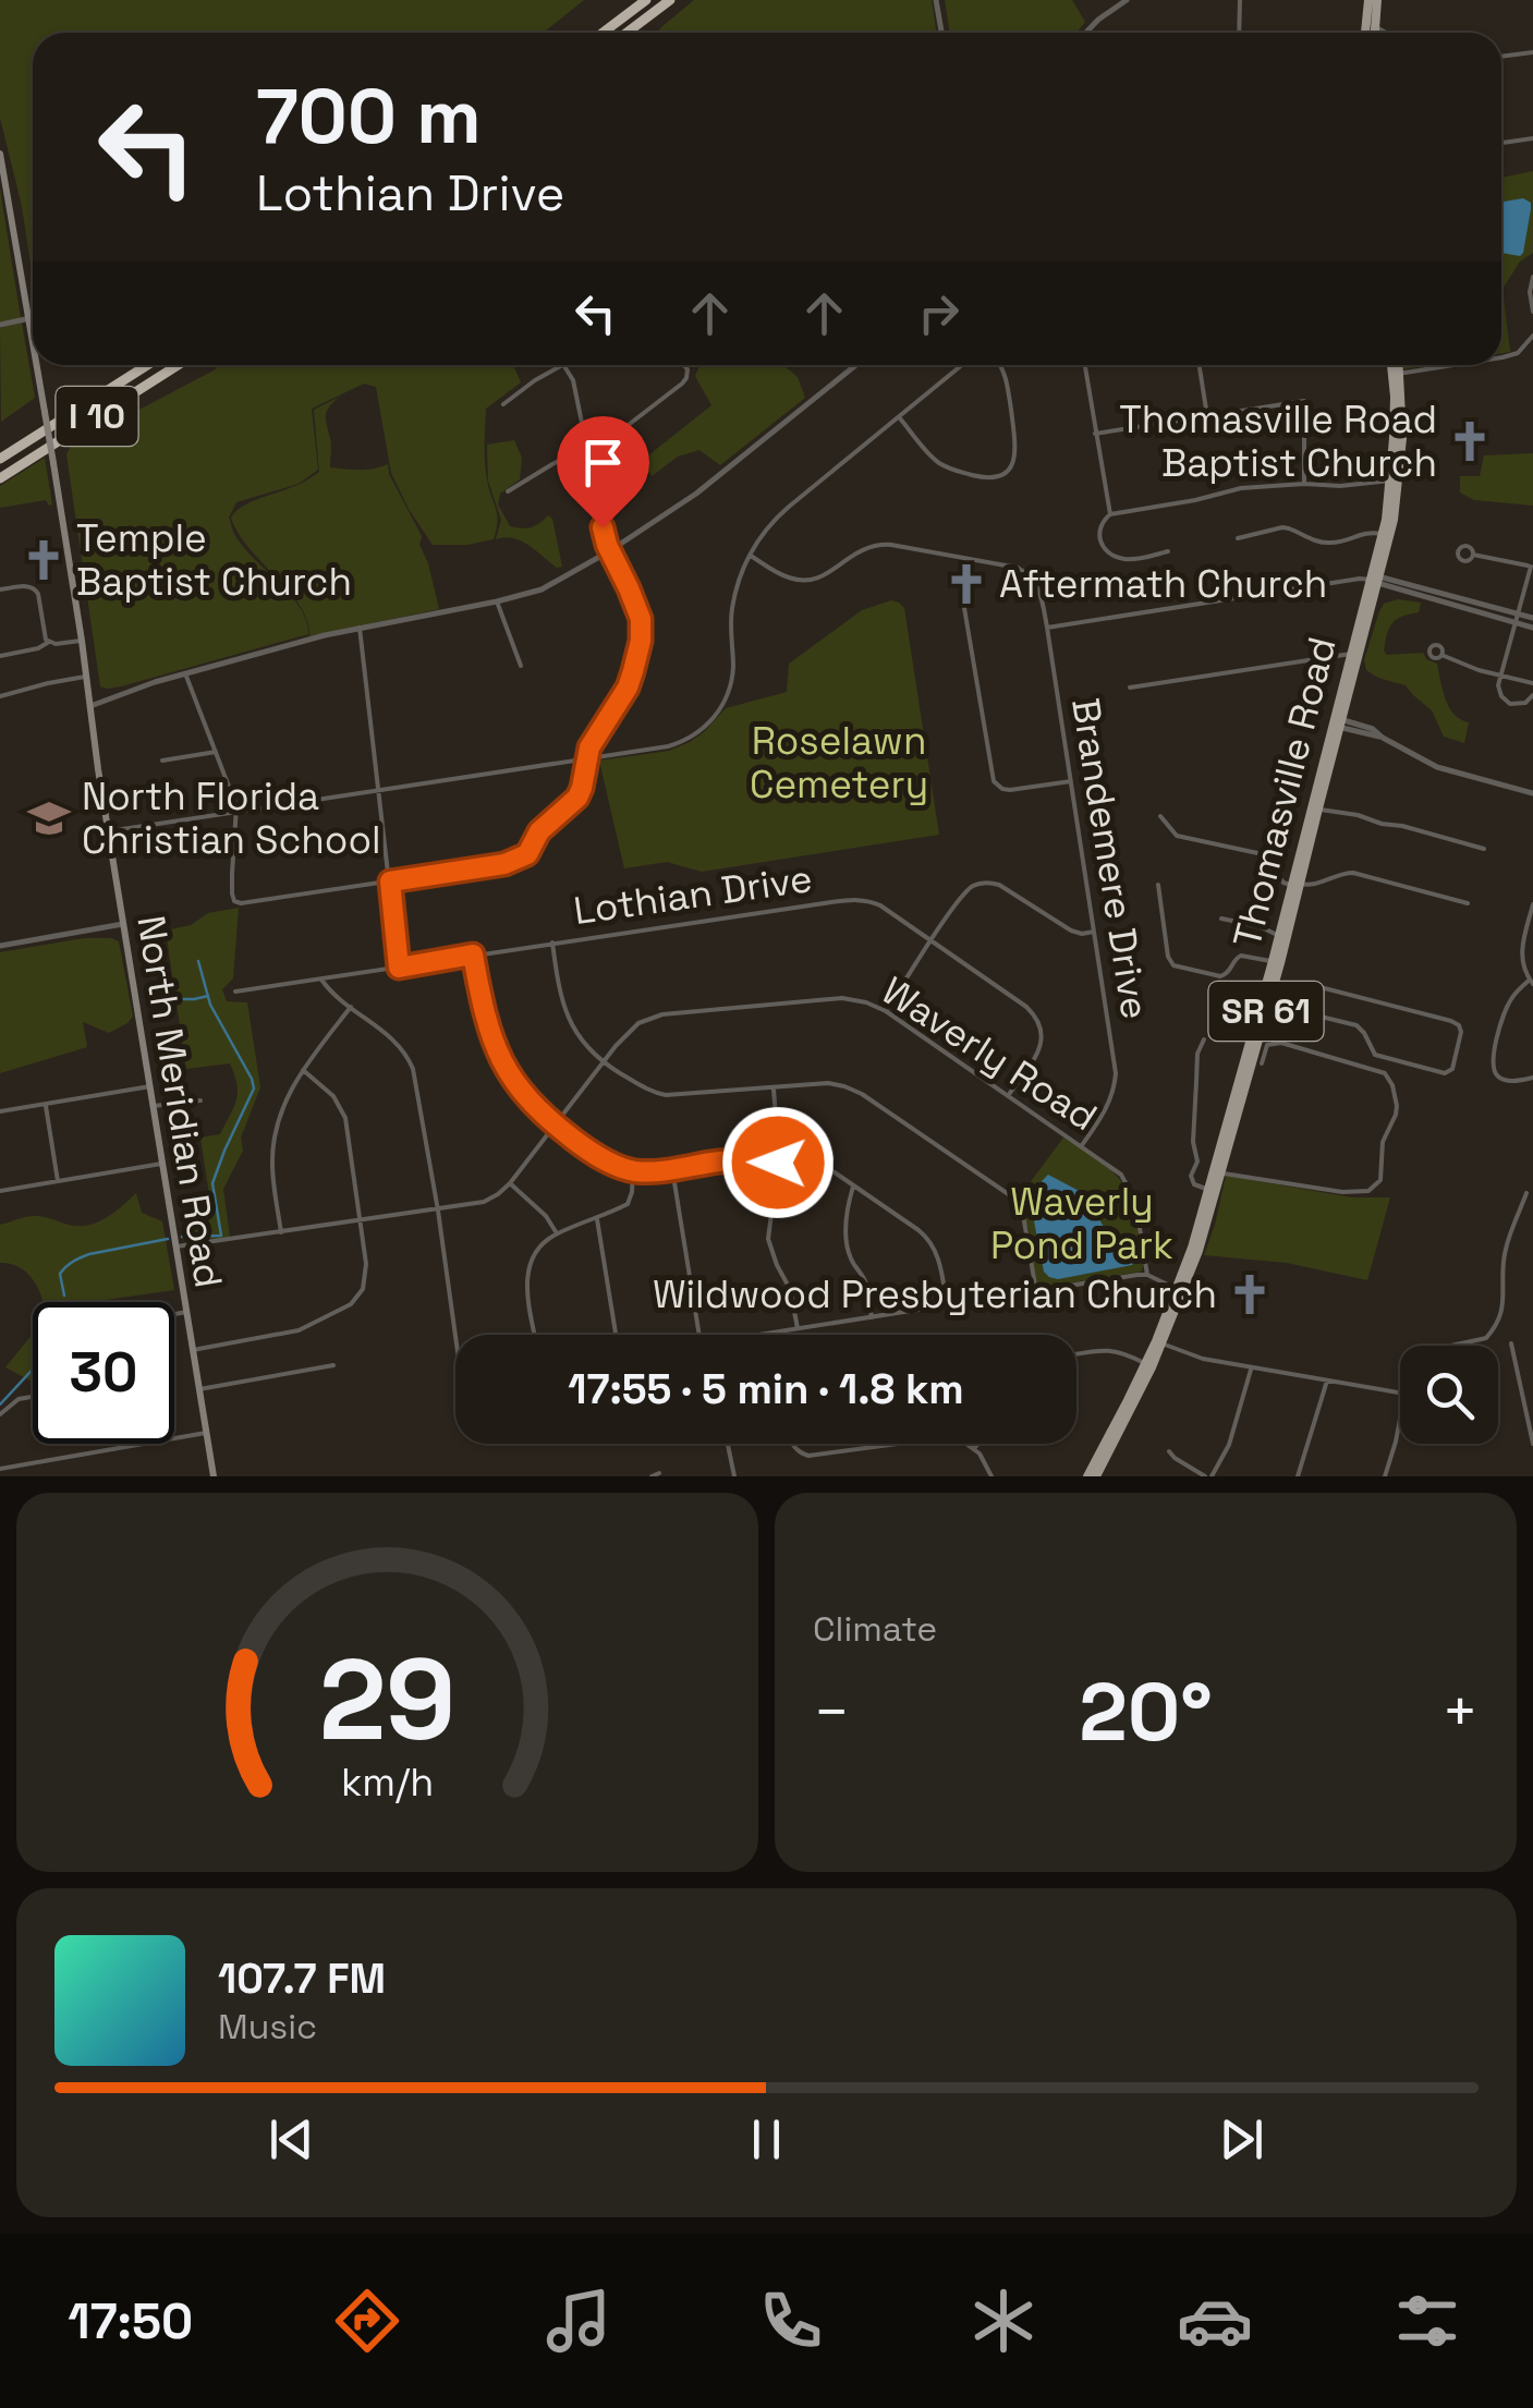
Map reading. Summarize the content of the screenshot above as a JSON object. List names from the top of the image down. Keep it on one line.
{"streets":{"highway":["I 10"],"main road":["Thomasville Road","SR 61","North Meridian Road"],"street":["Brandemere Drive","Lothian Drive","Waverly Road"]},"crossings":[["Brandemere Drive","Waverly Road"],["Lothian Drive","Waverly Road"],["Waverly Road","North Meridian Road"]],"parks":["Roselawn Cemetery","Waverly Pond Park"],"places":{"church":["Thomasville Road Baptist Church","Temple Baptist Church","Aftermath Church","Wildwood Presbyterian Church"],"school or university":["North Florida Christian School"]},"page":{"turn":["700 m","Lothian Drive"],"limit":"30","trip":"17:55 · 5 min · 1.8 km","tile":"Climate","heat":["−","20°","+"],"song":["107.7 FM","Music"],"tabs":"17:50","gauge":["29","km/h"]}}
